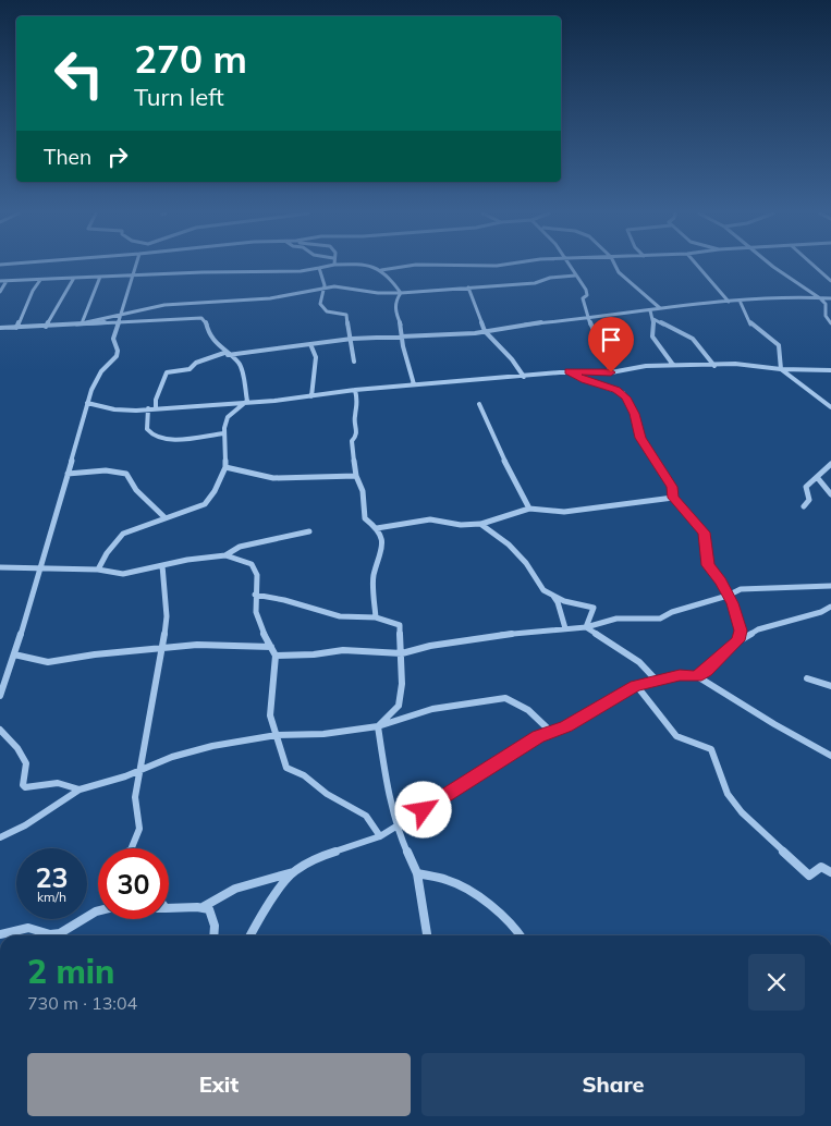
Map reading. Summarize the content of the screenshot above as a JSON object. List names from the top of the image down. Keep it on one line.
{"page":{"turn":["270 m","Turn left"],"then":"Then","speed":"23 km/h","limit":"30","heading":["2 min","730 m · 13:04"],"buttons":["Exit","Share"]}}
